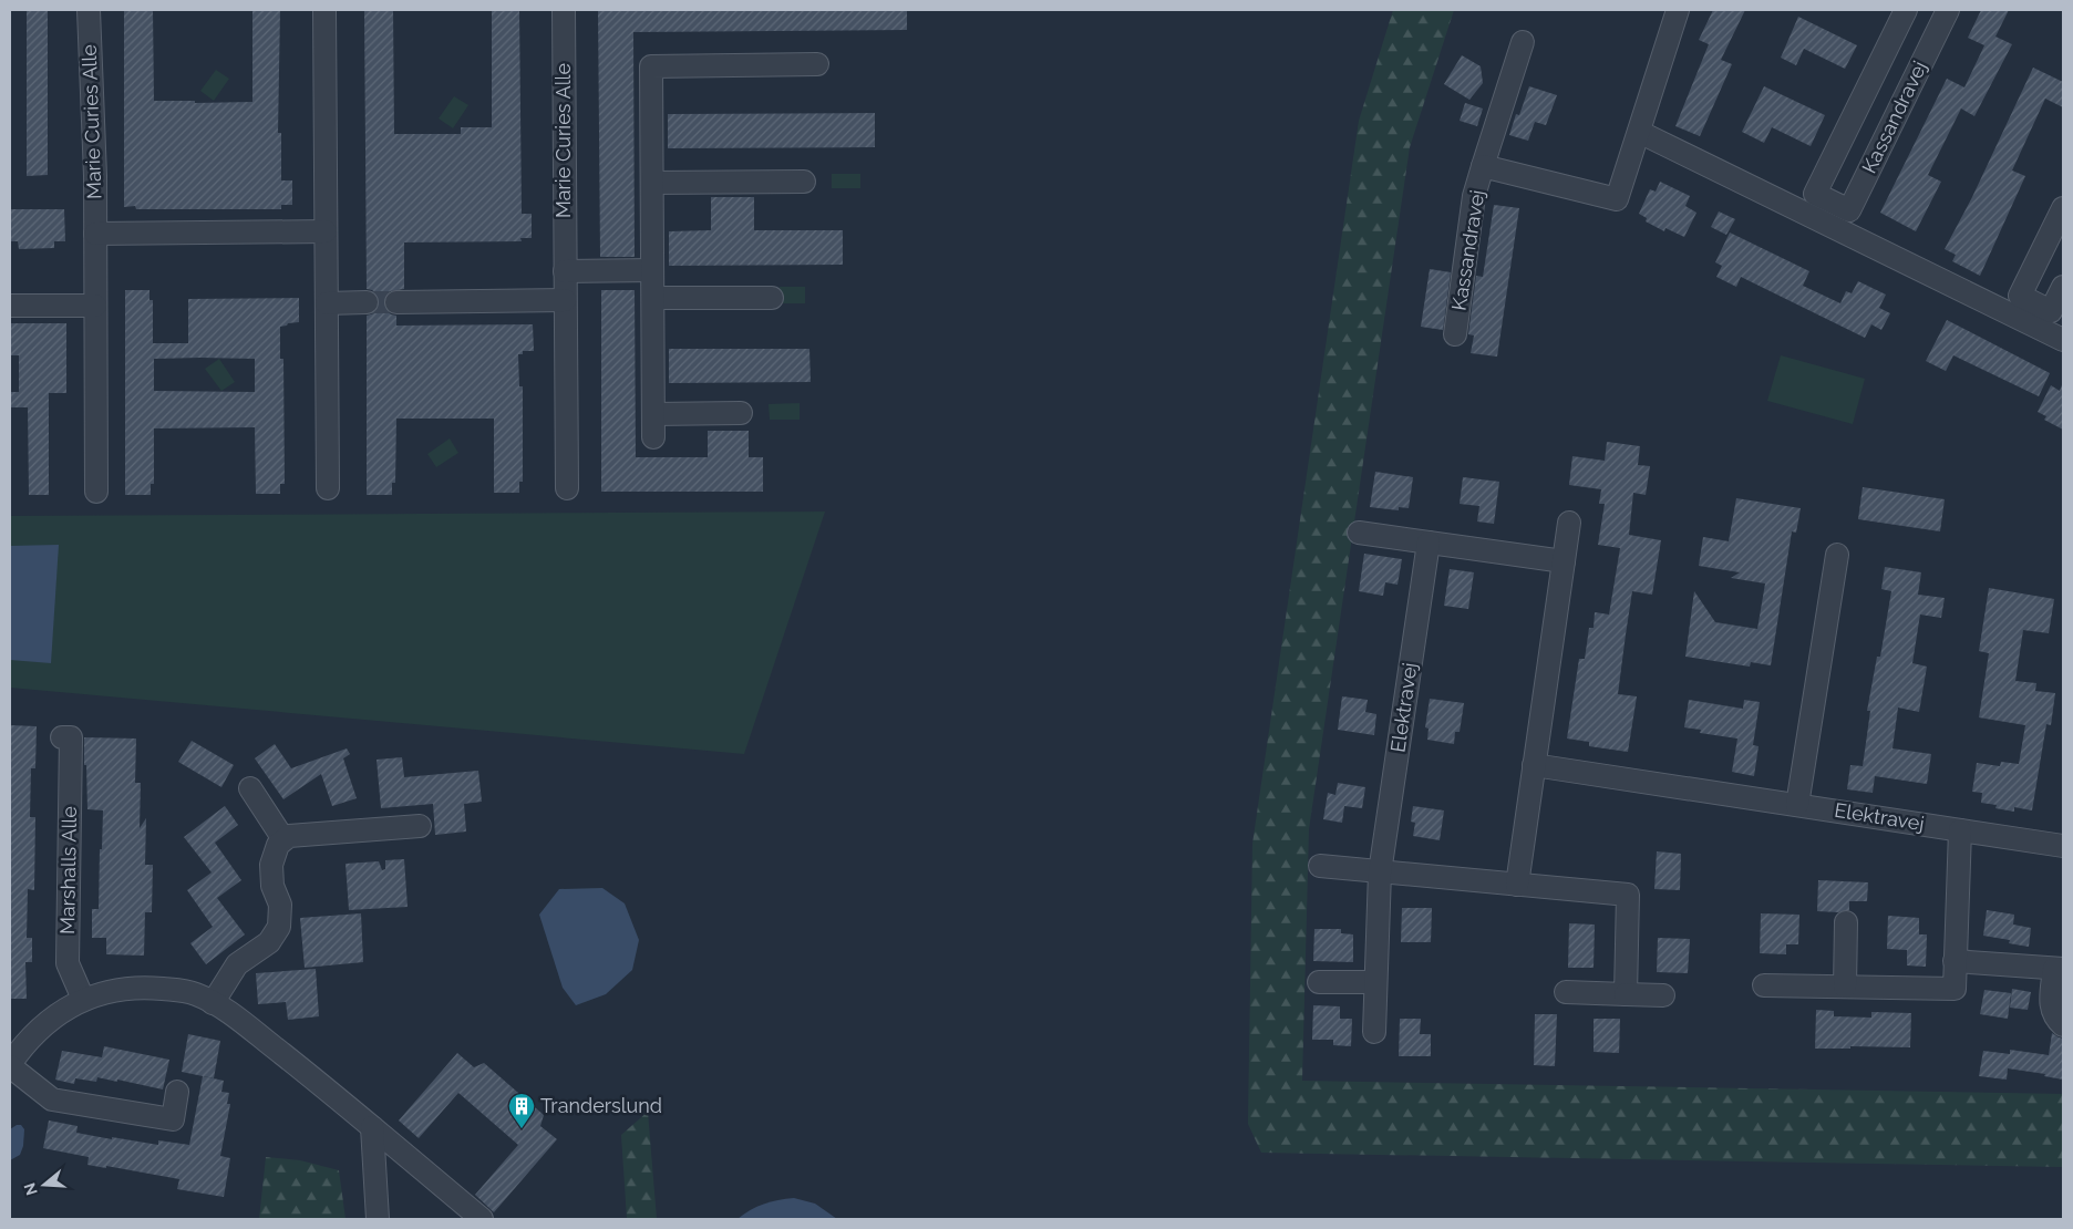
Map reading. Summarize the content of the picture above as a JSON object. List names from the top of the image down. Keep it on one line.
{"streets":{"street":["Kassandravej","Marie Curies Alle","Elektravej","Marshalls Alle"]},"places":{"building":["Tranderslund"]},"north":"left"}
